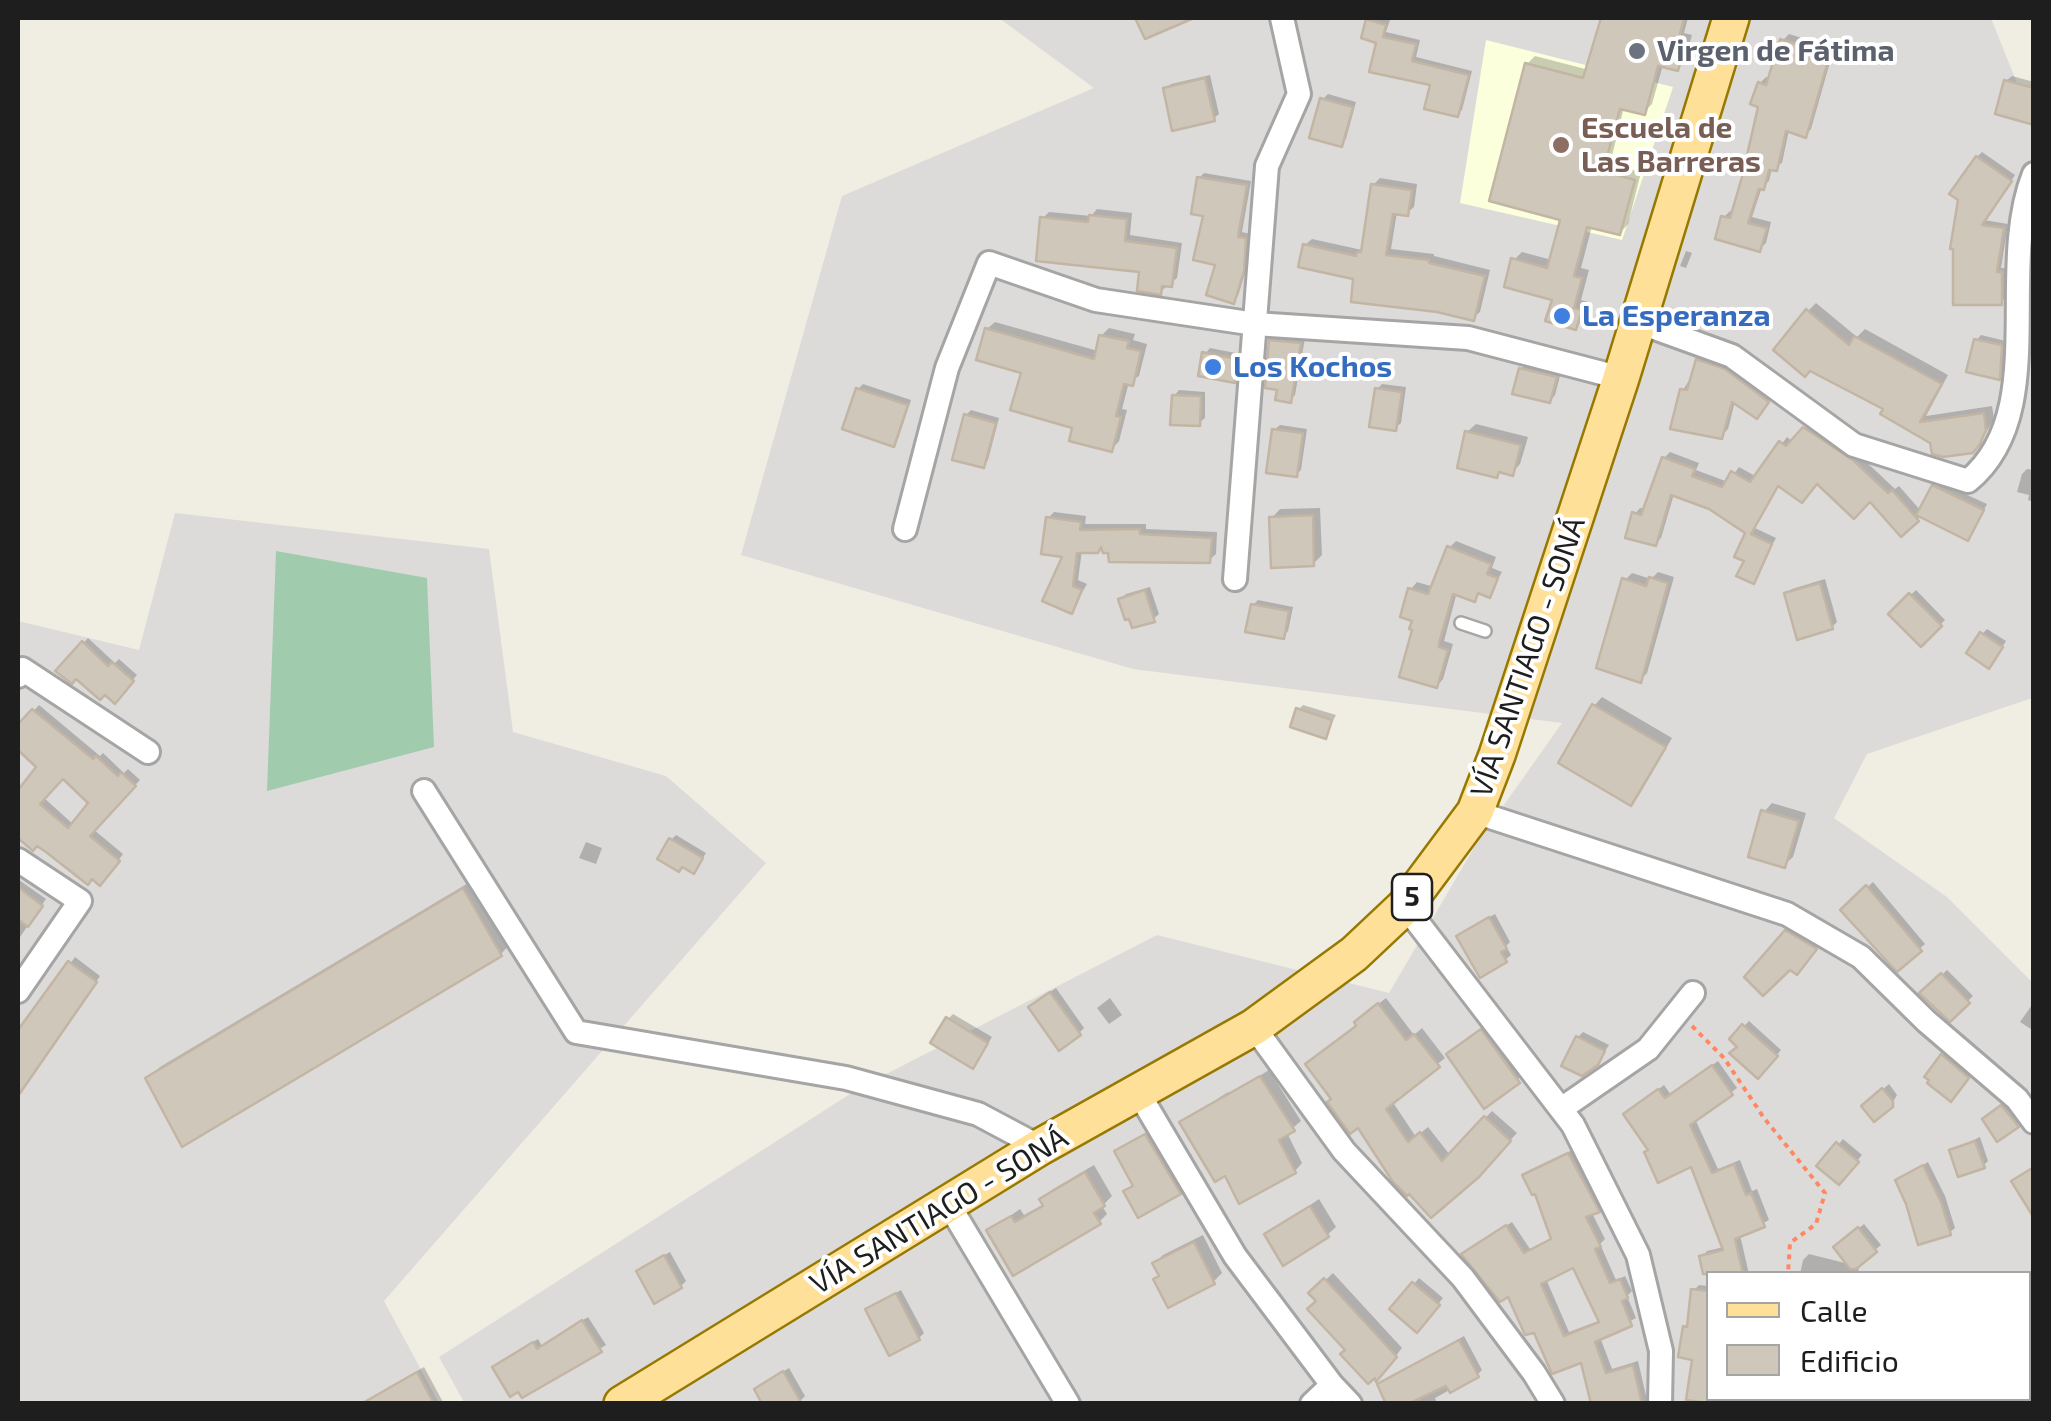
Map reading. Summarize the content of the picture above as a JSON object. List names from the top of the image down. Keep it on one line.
{"streets":{"main road":["VÍA SANTIAGO - SONÁ","5"]},"places":["Virgen de Fátima","Escuela de Las Barreras","La Esperanza","Los Kochos"],"legend":["Calle","Edificio"]}
